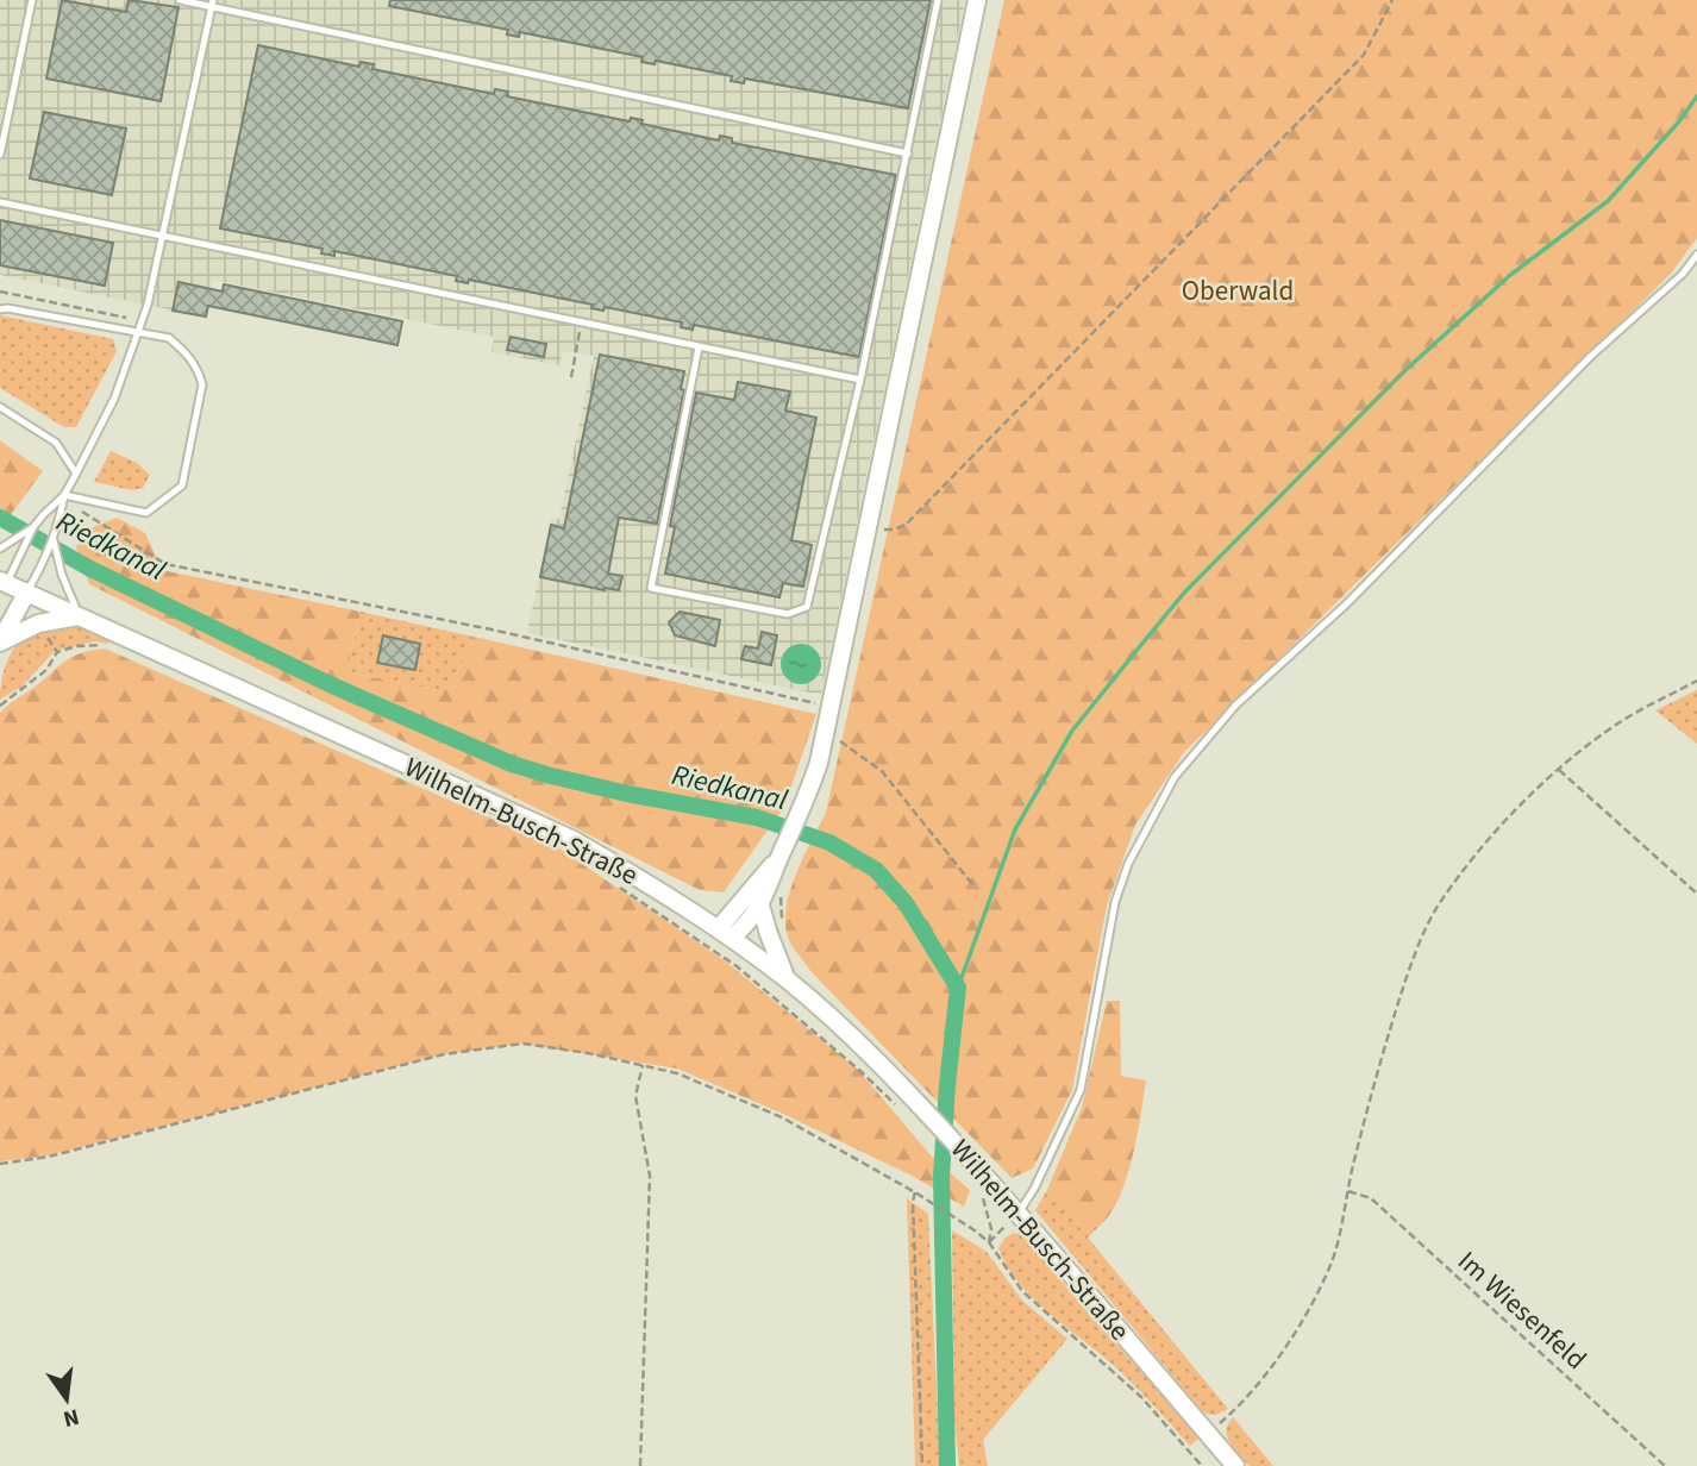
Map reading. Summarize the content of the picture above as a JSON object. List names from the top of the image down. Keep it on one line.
{"streets":{"main road":["Wilhelm-Busch-Straße"],"path":["Im Wiesenfeld"]},"water":["Riedkanal"],"parks":["Oberwald"],"north":"bottom"}
